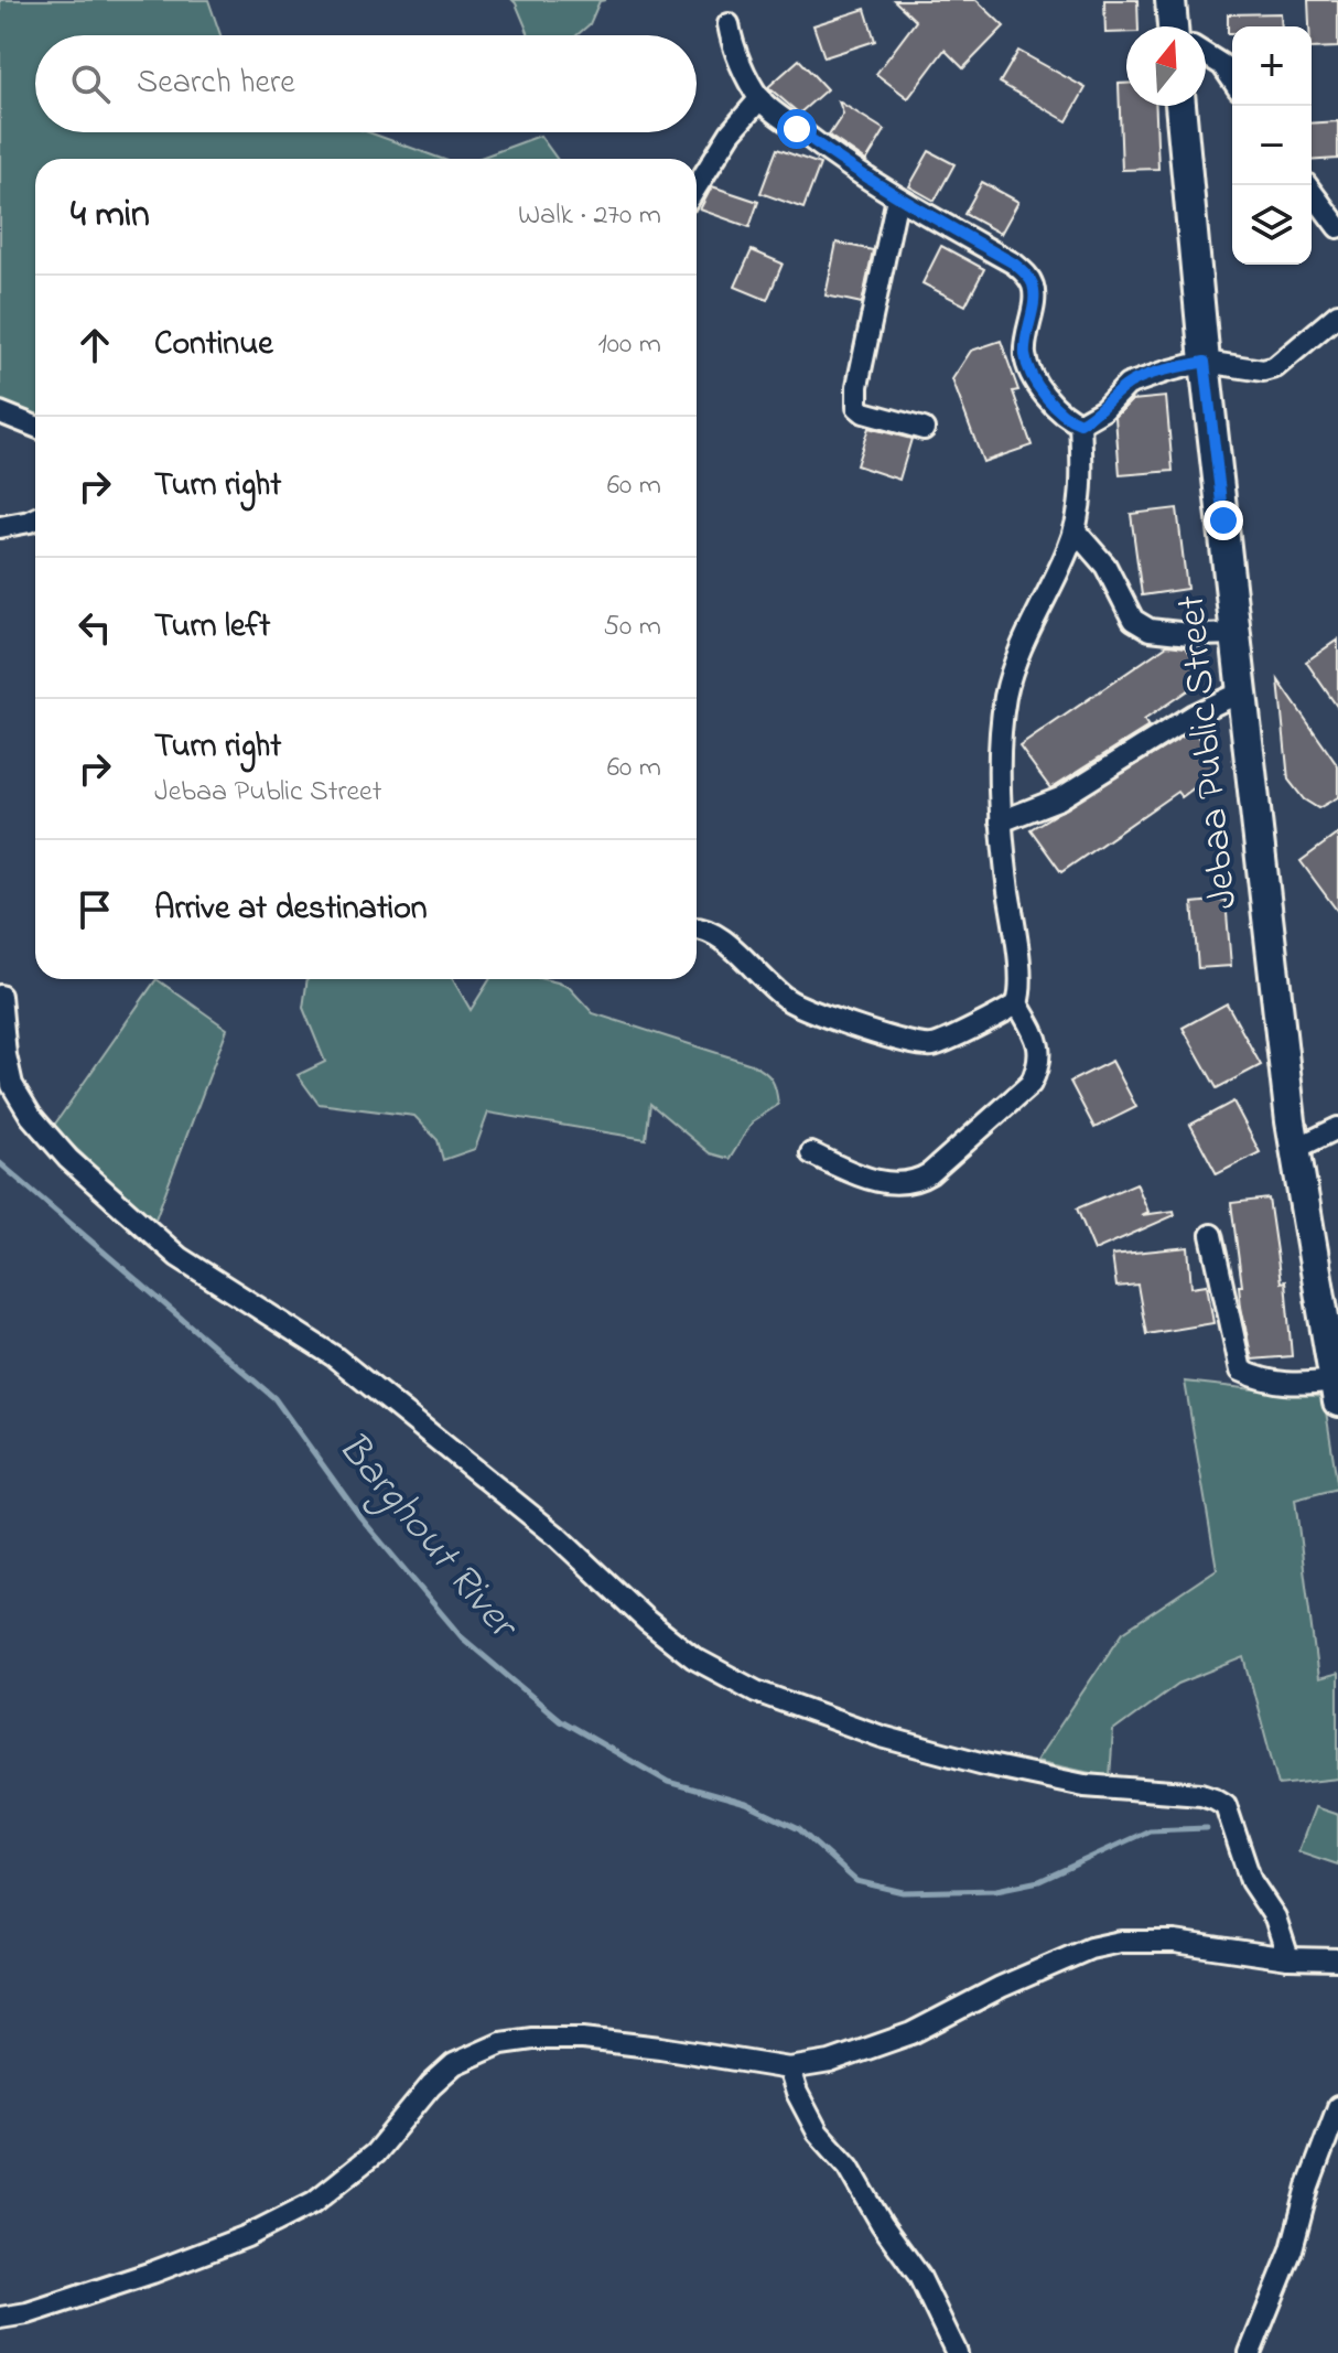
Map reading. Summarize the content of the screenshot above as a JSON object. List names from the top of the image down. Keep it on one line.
{"streets":{"main road":["Jebaa Public Street"]},"water":["Barghout River"],"north":"top","page":{"map_buttons":["+","−"],"search":"Search here","heading":["4 min","Walk · 270 m"],"list":[["Continue","100 m"],["Turn right","60 m"],["Turn left","50 m"],["Turn right","Jebaa Public Street","60 m"],"Arrive at destination"]}}
